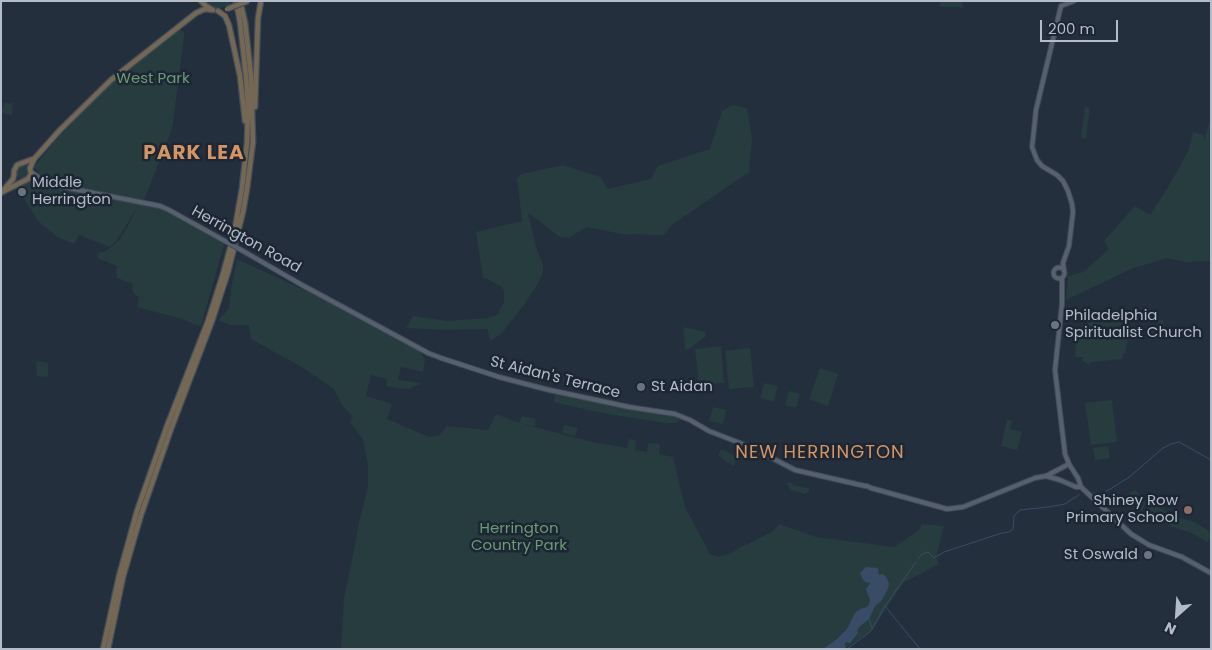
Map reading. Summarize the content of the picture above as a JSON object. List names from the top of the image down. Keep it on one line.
{"streets":{"main road":["Herrington Road","St Aidan's Terrace"]},"crossings":[["Herrington Road","St Aidan's Terrace"]],"districts":["PARK LEA","NEW HERRINGTON"],"parks":["West Park","Herrington Country Park"],"places":["Middle Herrington","Philadelphia Spiritualist Church","St Aidan","Shiney Row Primary School","St Oswald"],"scale_bar":"200 m","north":"bottom left"}
